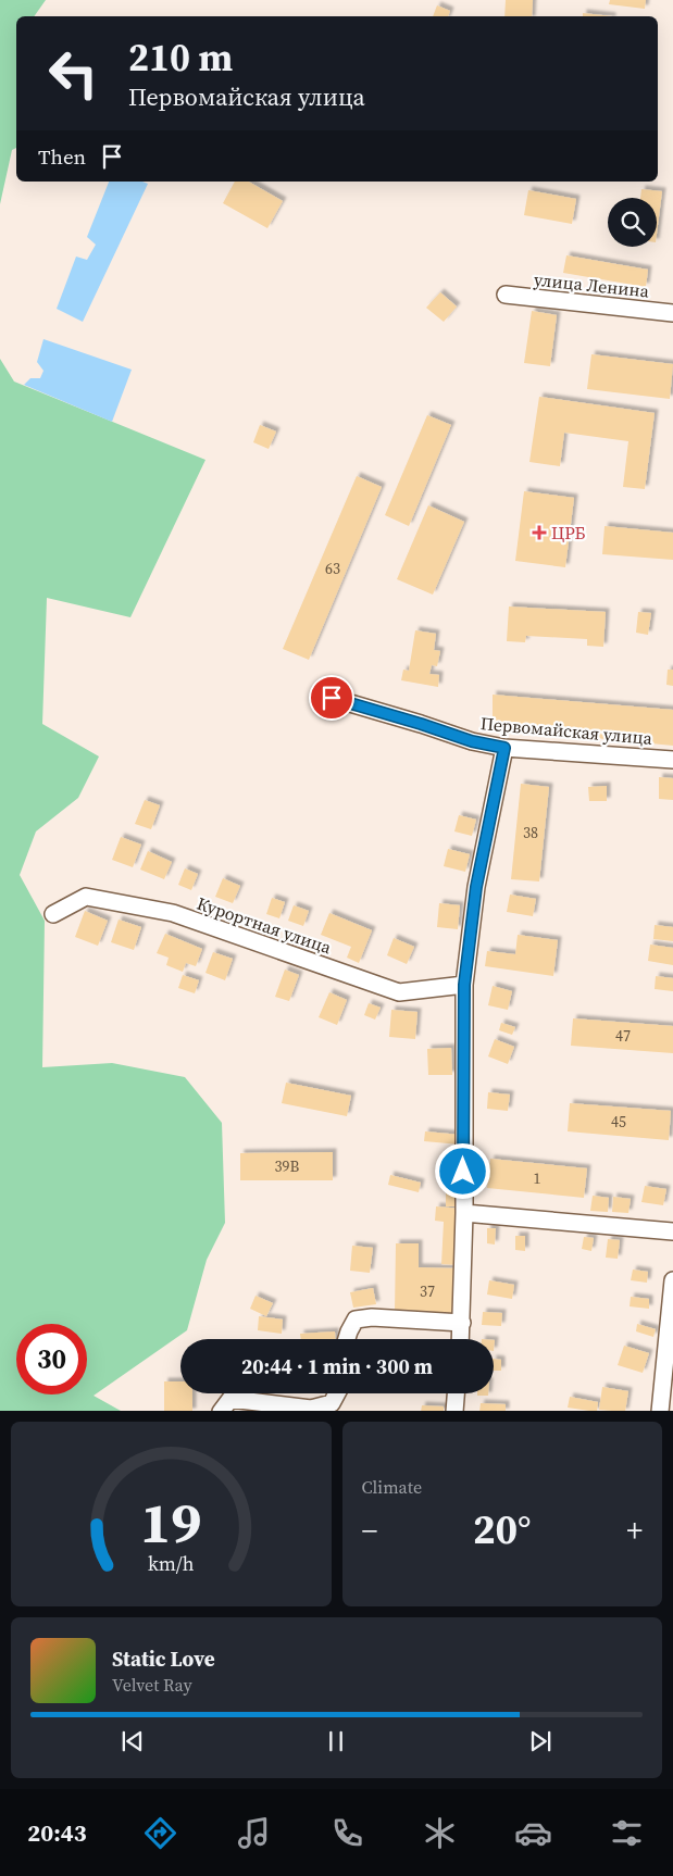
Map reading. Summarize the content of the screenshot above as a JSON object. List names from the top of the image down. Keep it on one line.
{"streets":{"street":["улица Ленина","Первомайская улица","Курортная улица"]},"places":{"health":["ЦРБ"]},"house_numbers":["63","38","47","45","39В","1","37"],"page":{"turn":["210 m","Первомайская улица"],"then":"Then","limit":"30","trip":"20:44 · 1 min · 300 m","tile":"Climate","heat":["−","20°","+"],"song":["Static Love","Velvet Ray"],"tabs":"20:43","gauge":["19","km/h"]}}
